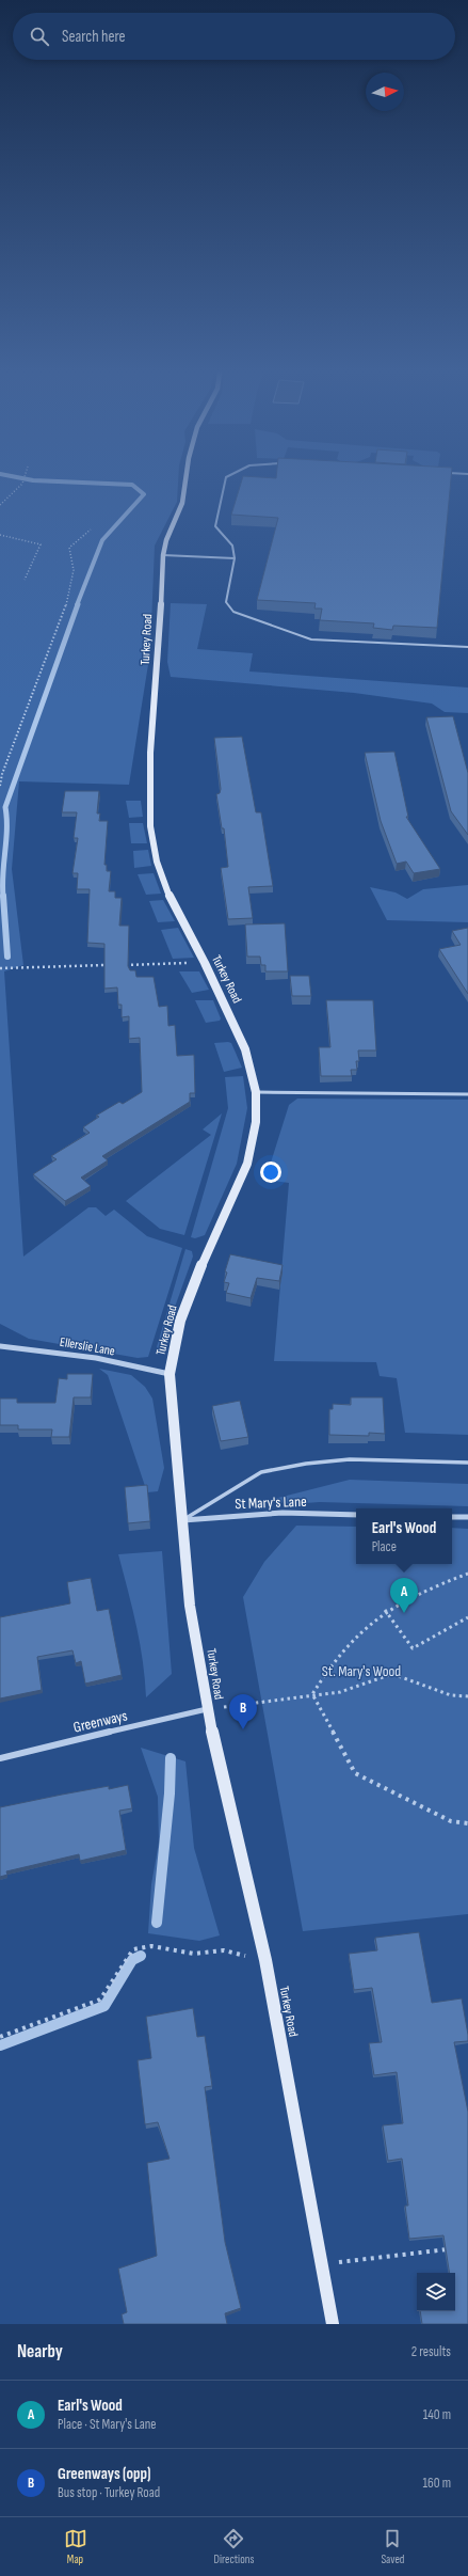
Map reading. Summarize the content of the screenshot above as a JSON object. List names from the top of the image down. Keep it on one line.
{"streets":{"street":["Turkey Road","Ellerslie Lane","St Mary's Lane","Greenways"]},"crossings":[["Turkey Road","Ellerslie Lane"],["Turkey Road","St Mary's Lane"],["Turkey Road","Greenways"]],"parks":["St. Mary's Wood"],"north":"right","page":{"search":"Search here","popup":["Earl's Wood","Place"],"pins":["A","B"],"heading":["Nearby","2 results"],"list":[{"mark":"A","name":"Earl's Wood","note":"Place · St Mary's Lane","value":"140 m"},{"mark":"B","name":"Greenways (opp)","note":"Bus stop · Turkey Road","value":"160 m"}],"nav":["Map","Directions","Saved"]}}
